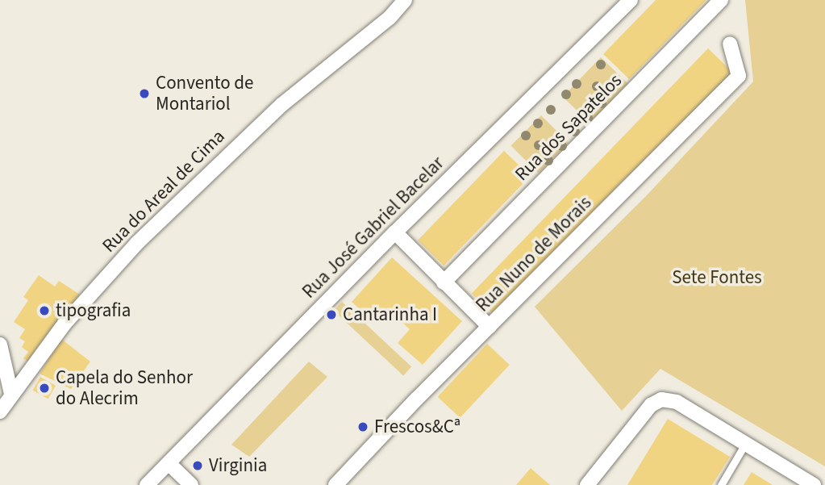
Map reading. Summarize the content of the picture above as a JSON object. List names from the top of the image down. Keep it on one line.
{"streets":{"street":["Rua dos Sapatelos","Rua do Areal de Cima","Rua José Gabriel Bacelar","Rua Nuno de Morais"]},"parks":["Sete Fontes"],"places":["Convento de Montariol","tipografia","Cantarinha I","Capela do Senhor do Alecrim","Frescos&Cª","Virginia"]}
